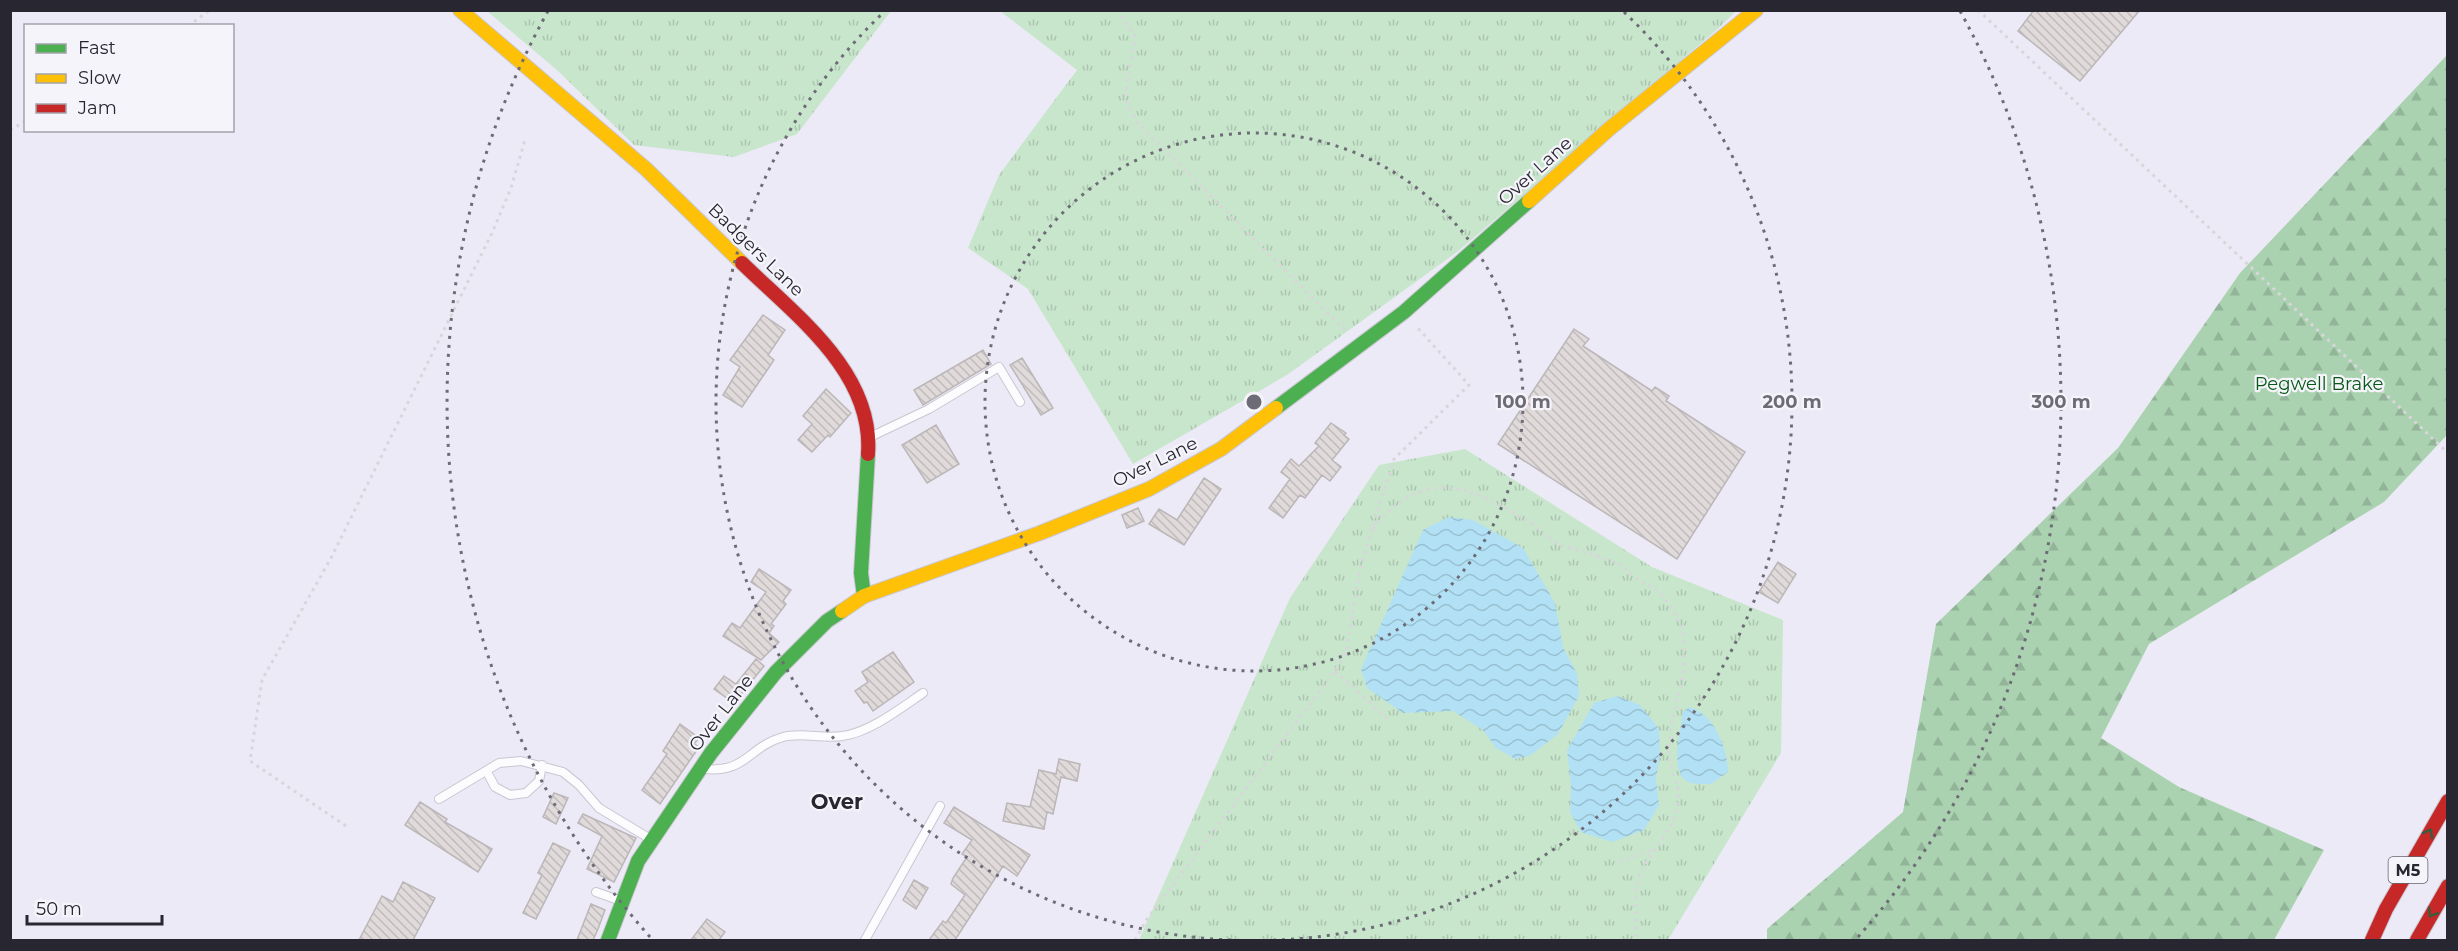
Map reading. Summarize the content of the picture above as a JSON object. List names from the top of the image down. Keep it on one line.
{"streets":{"main road":["Over Lane","Badgers Lane","M5"]},"crossings":[["Over Lane","Badgers Lane"]],"districts":["Over"],"parks":["Pegwell Brake"],"legend":["Fast","Slow","Jam"],"scale_bar":"50 m","rings":["100 m","200 m","300 m"]}
